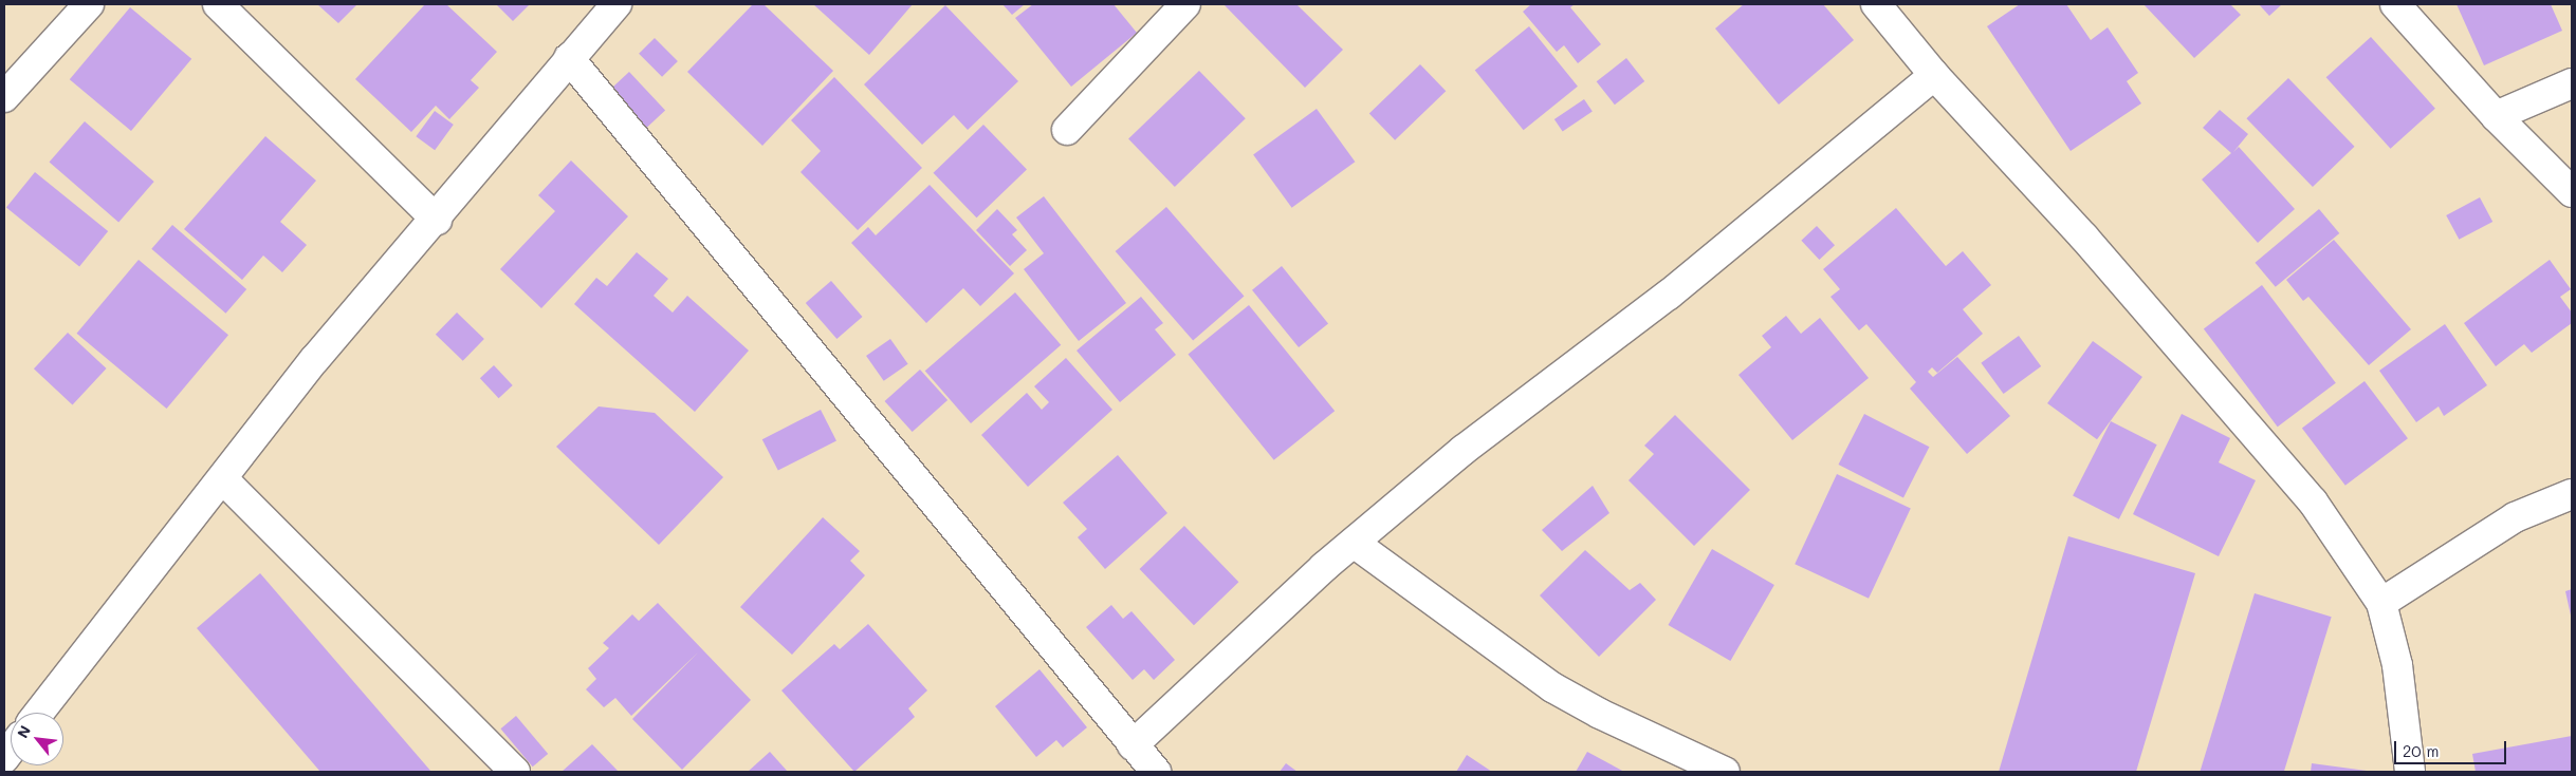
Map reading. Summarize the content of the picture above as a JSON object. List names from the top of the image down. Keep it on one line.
{"scale_bar":"20 m","north":"top left"}
